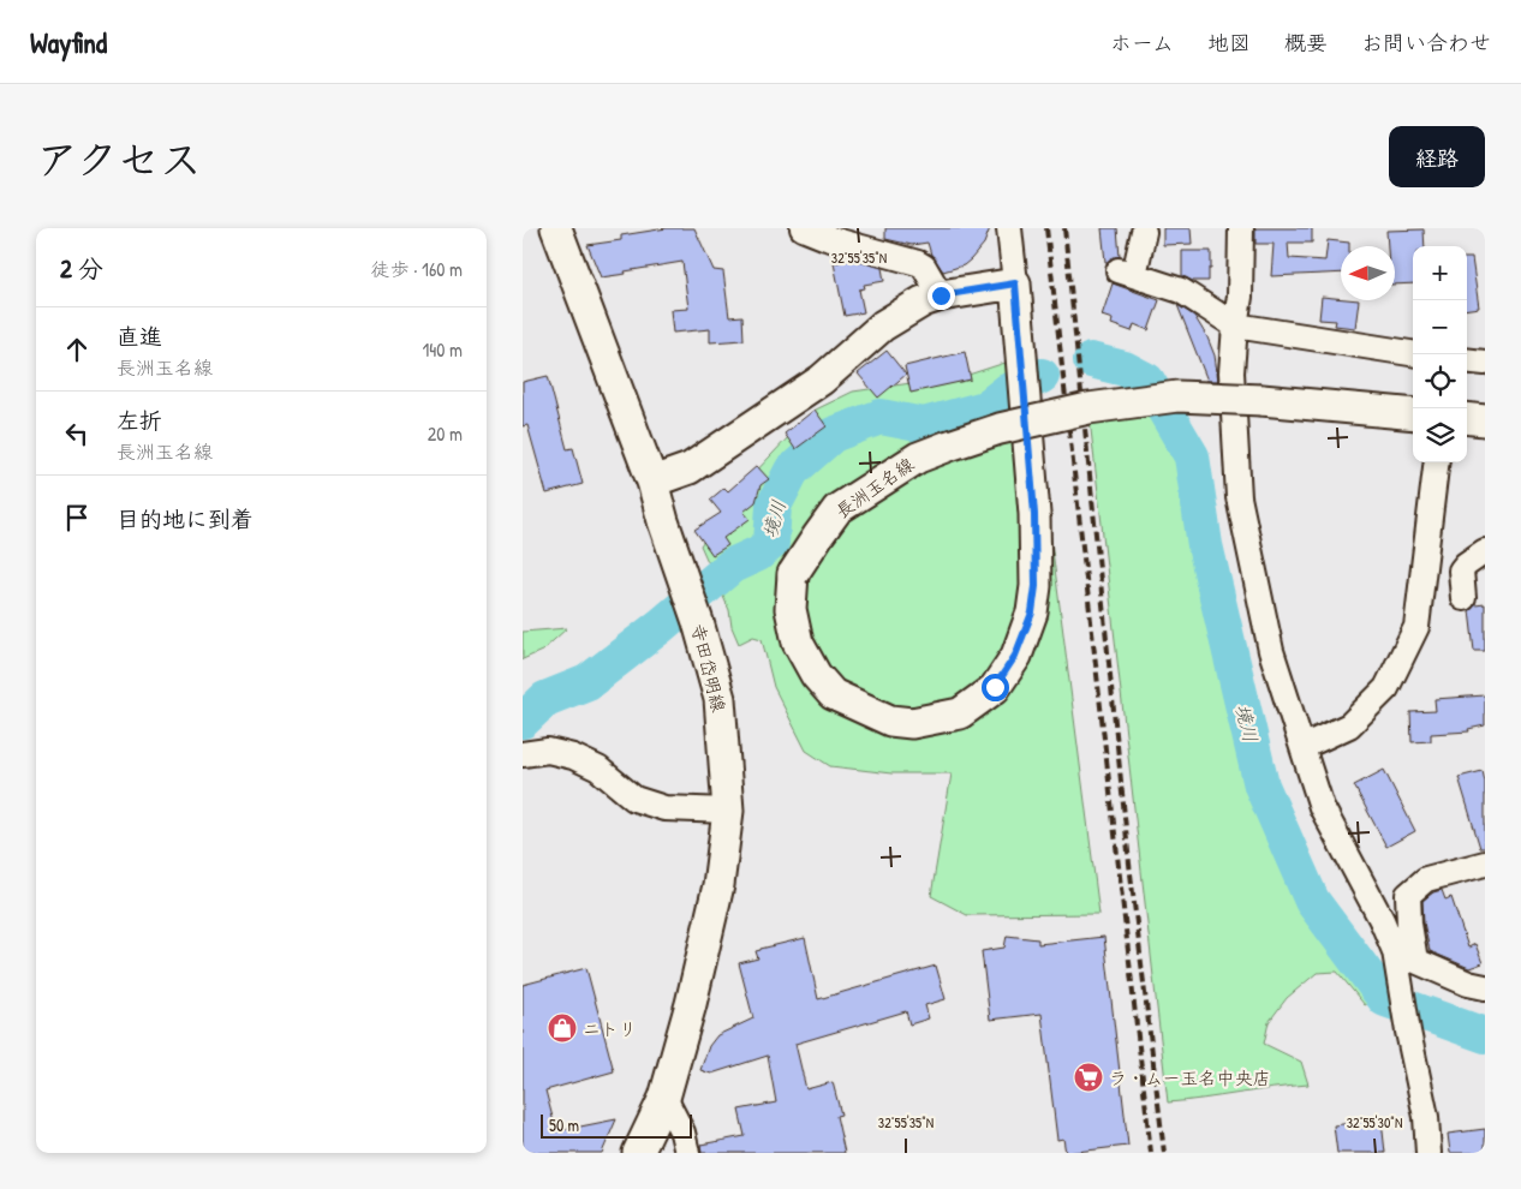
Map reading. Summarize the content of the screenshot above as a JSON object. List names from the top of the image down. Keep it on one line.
{"streets":{"main road":["長洲玉名線","寺田岱明線"]},"water":["境川"],"places":{"shop":["ニトリ"],"supermarket":["ラ・ムー玉名中央店"]},"scale_bar":"50 m","north":"left","page":{"header":"Wayfind","nav":["ホーム","地図","概要","お問い合わせ"],"title":"アクセス","buttons":"経路","heading":["2 分","徒歩 · 160 m"],"map_buttons":["+","−"],"list":[["直進","長洲玉名線","140 m"],["左折","長洲玉名線","20 m"],"目的地に到着"],"scale":"50 m"},"coordinates":["32°55'35\"N","32°55'30\"N"]}
